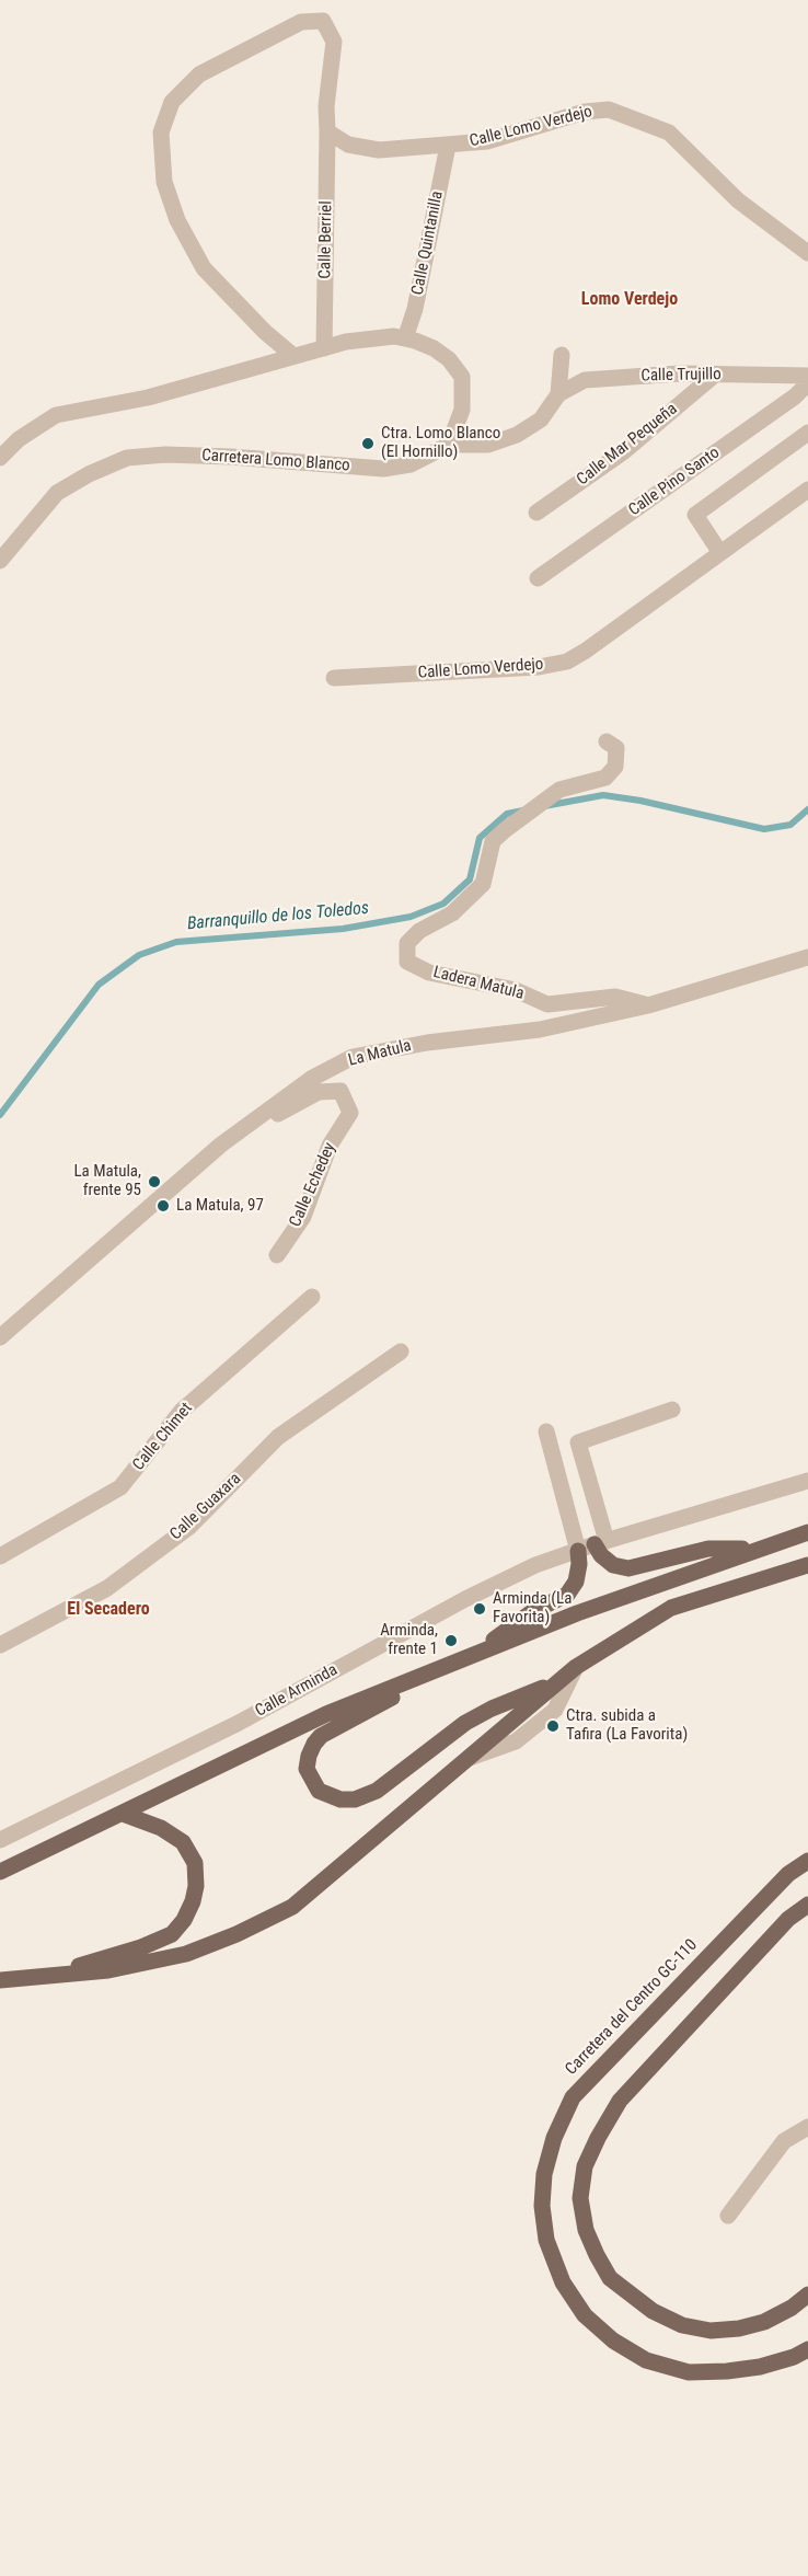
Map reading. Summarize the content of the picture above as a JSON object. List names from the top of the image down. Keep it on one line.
{"streets":{"main road":["Carretera del Centro GC-110"],"street":["Calle Lomo Verdejo","Calle Berriel","Calle Quintanilla","Calle Trujillo","Calle Mar Pequeña","Carretera Lomo Blanco","Calle Pino Santo","Ladera Matula","La Matula","Calle Echedey","Calle Chimet","Calle Guaxara","Calle Arminda"]},"crossings":[["Calle Lomo Verdejo","Calle Berriel"],["Calle Lomo Verdejo","Calle Quintanilla"],["Calle Trujillo","Calle Mar Pequeña"],["Calle Trujillo","Carretera Lomo Blanco"],["Ladera Matula","La Matula"],["La Matula","Calle Echedey"]],"districts":["Lomo Verdejo","El Secadero"],"water":["Barranquillo de los Toledos"],"places":["Ctra. Lomo Blanco (El Hornillo)","La Matula, frente 95","La Matula, 97","Arminda (La Favorita)","Arminda, frente 1","Ctra. subida a Tafira (La Favorita)"]}
